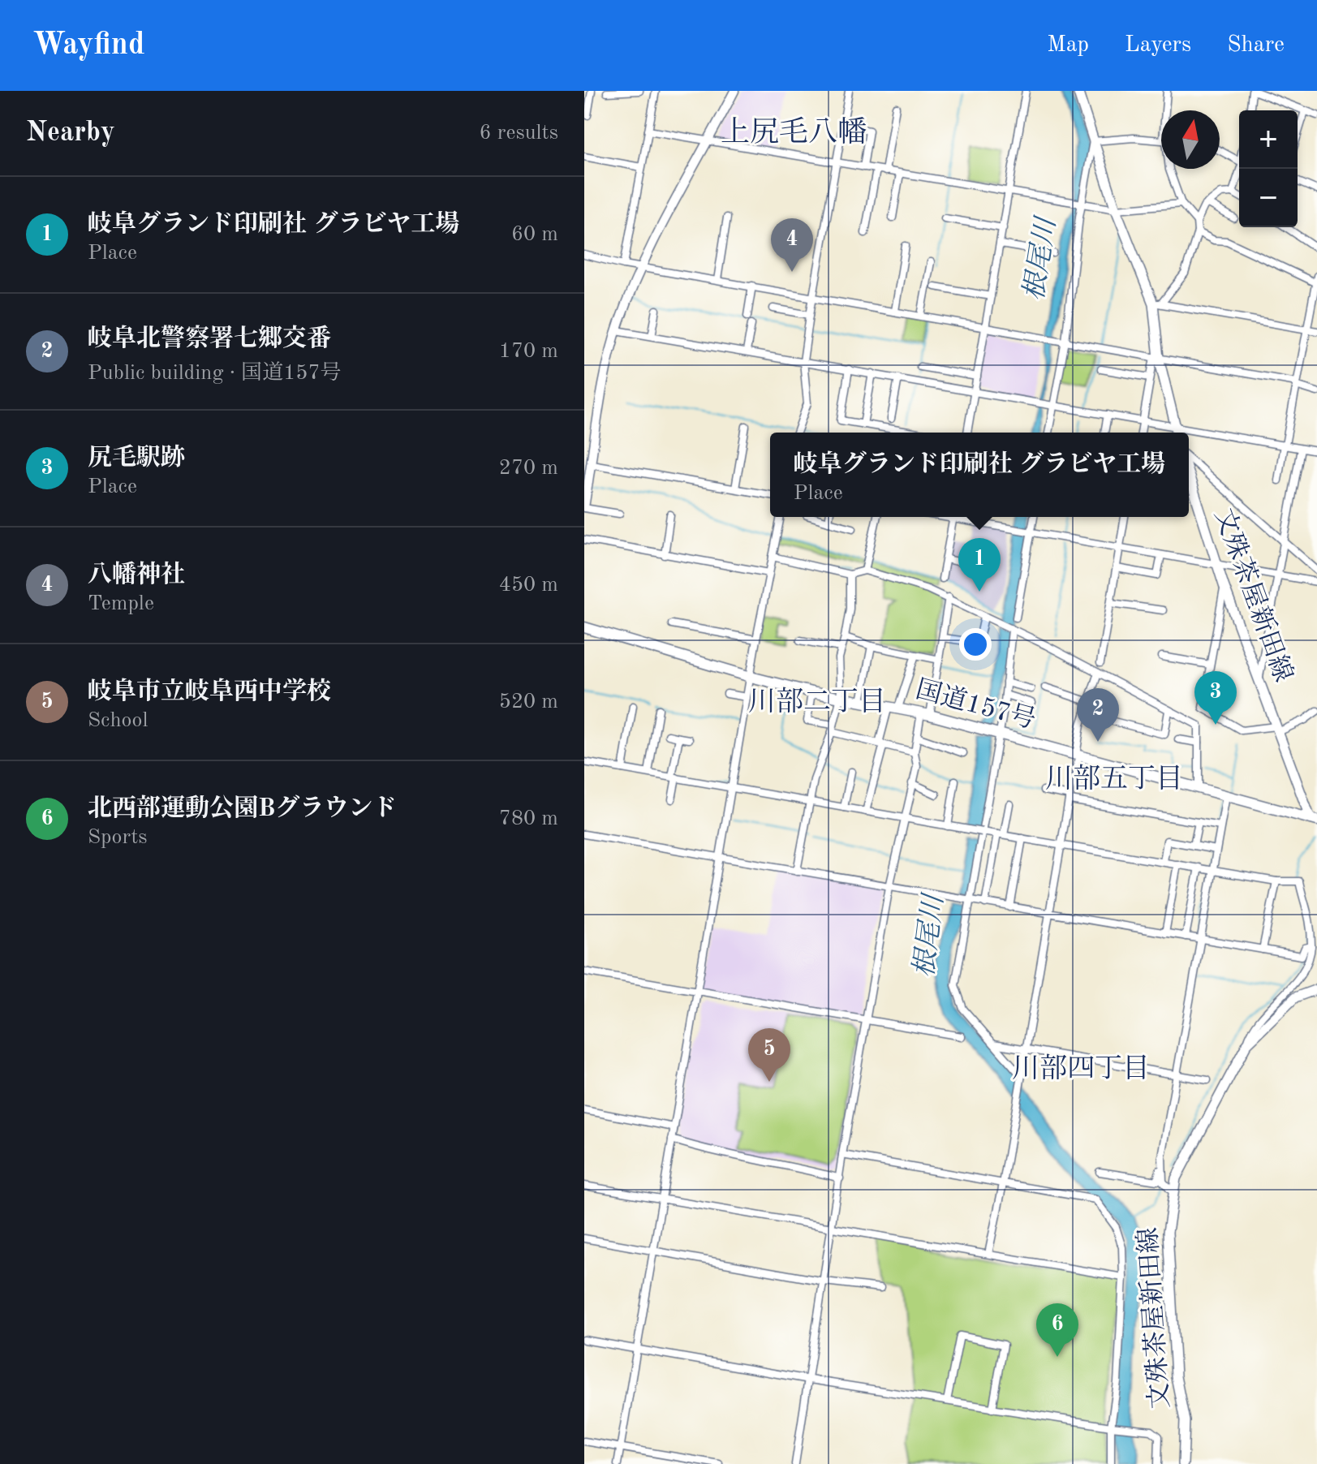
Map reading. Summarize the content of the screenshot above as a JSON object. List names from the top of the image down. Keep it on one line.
{"streets":{"highway":["国道157号"],"main road":["文殊茶屋新田線"]},"crossings":[["文殊茶屋新田線","国道157号"]],"districts":["上尻毛八幡","川部二丁目","川部五丁目","川部四丁目"],"water":["根尾川"],"north":"top","page":{"header":"Wayfind","nav":["Map","Layers","Share"],"heading":["Nearby","6 results"],"map_buttons":["+","−"],"list":[{"mark":"1","name":"岐阜グランド印刷社 グラビヤ工場","note":"Place","value":"60 m"},{"mark":"2","name":"岐阜北警察署七郷交番","note":"Public building · 国道157号","value":"170 m"},{"mark":"3","name":"尻毛駅跡","note":"Place","value":"270 m"},{"mark":"4","name":"八幡神社","note":"Temple","value":"450 m"},{"mark":"5","name":"岐阜市立岐阜西中学校","note":"School","value":"520 m"},{"mark":"6","name":"北西部運動公園Bグラウンド","note":"Sports","value":"780 m"}],"pins":["4","1","3","2","5","6"],"popup":["岐阜グランド印刷社 グラビヤ工場","Place"]}}
